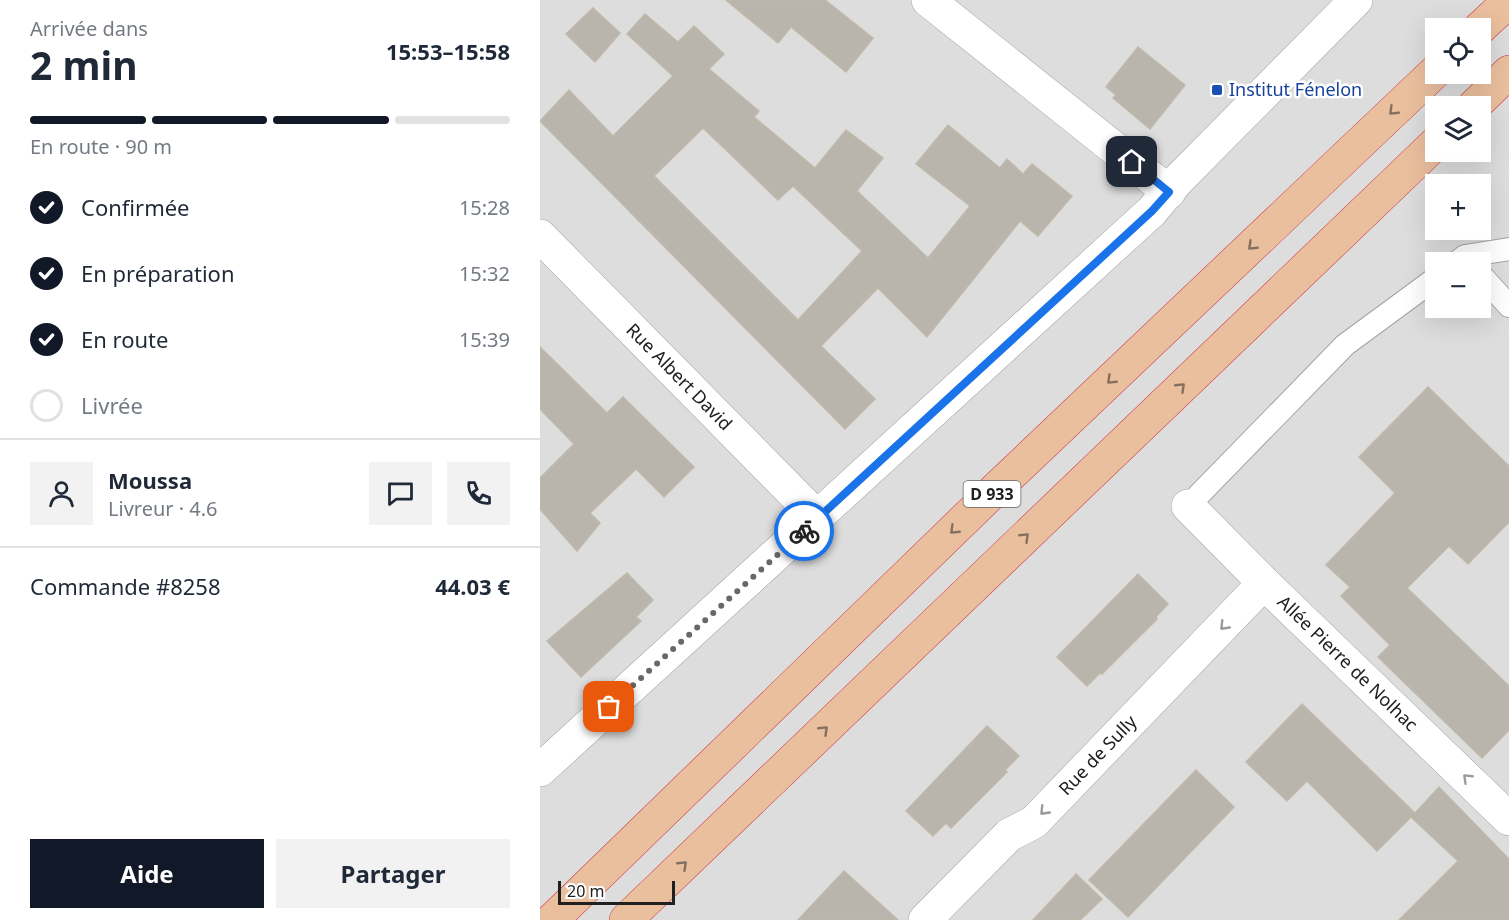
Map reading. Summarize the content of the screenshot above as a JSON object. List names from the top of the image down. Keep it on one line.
{"streets":{"highway":["D 933"],"street":["Rue Albert David","Allée Pierre de Nolhac","Rue de Sully"]},"crossings":[["Allée Pierre de Nolhac","Rue de Sully"]],"one_way":["Allée Pierre de Nolhac","Rue de Sully"],"places":{"transit":["Institut Fénelon"]},"scale_bar":"20 m","page":{"heading":["2 min","Arrivée dans","15:53–15:58"],"panel":["Moussa","Livreur · 4.6","Commande #8258","44.03 €"],"map_buttons":["+","−"],"bar":"En route · 90 m","list":[["Confirmée","15:28"],["En préparation","15:32"],["En route","15:39"],"Livrée"],"buttons":["Aide","Partager"],"scale":"20 m"}}
